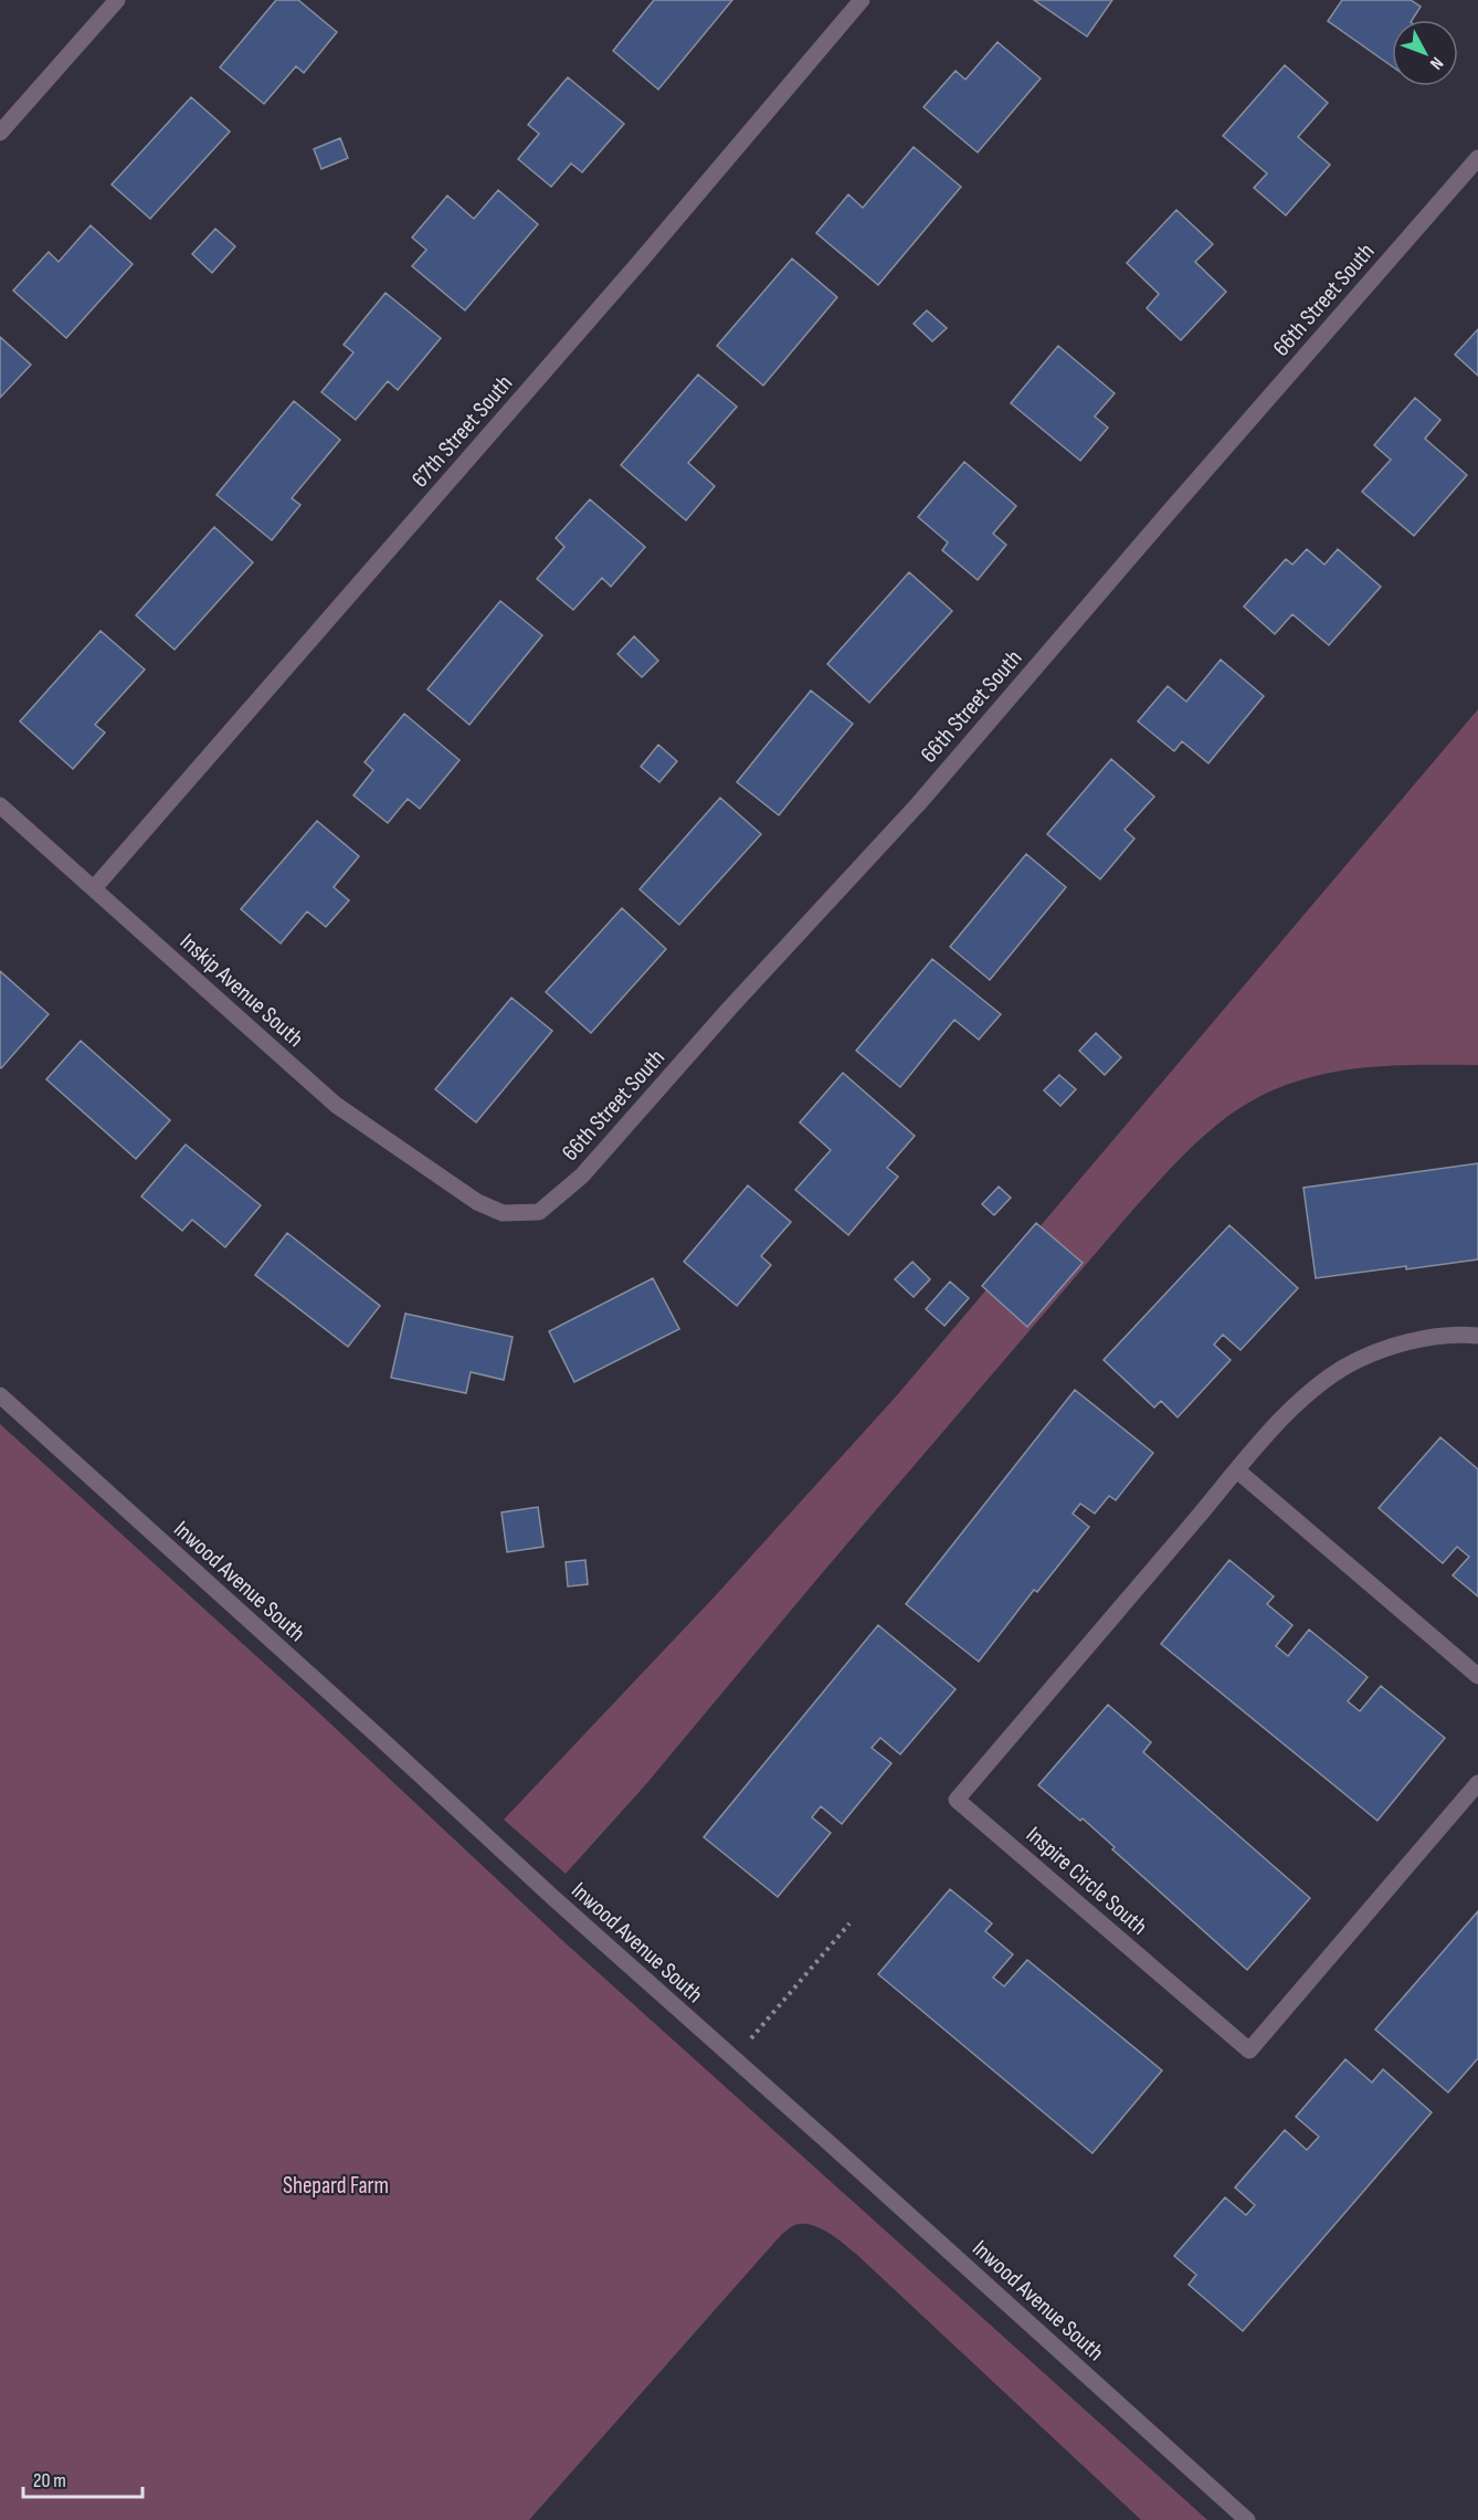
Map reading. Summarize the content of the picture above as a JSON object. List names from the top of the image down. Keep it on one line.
{"streets":{"street":["66th Street South","67th Street South","Inskip Avenue South","Inwood Avenue South","Inspire Circle South"]},"crossings":[["66th Street South","Inskip Avenue South"],["67th Street South","Inskip Avenue South"]],"parks":["Shepard Farm"],"scale_bar":"20 m","north":"bottom right"}
